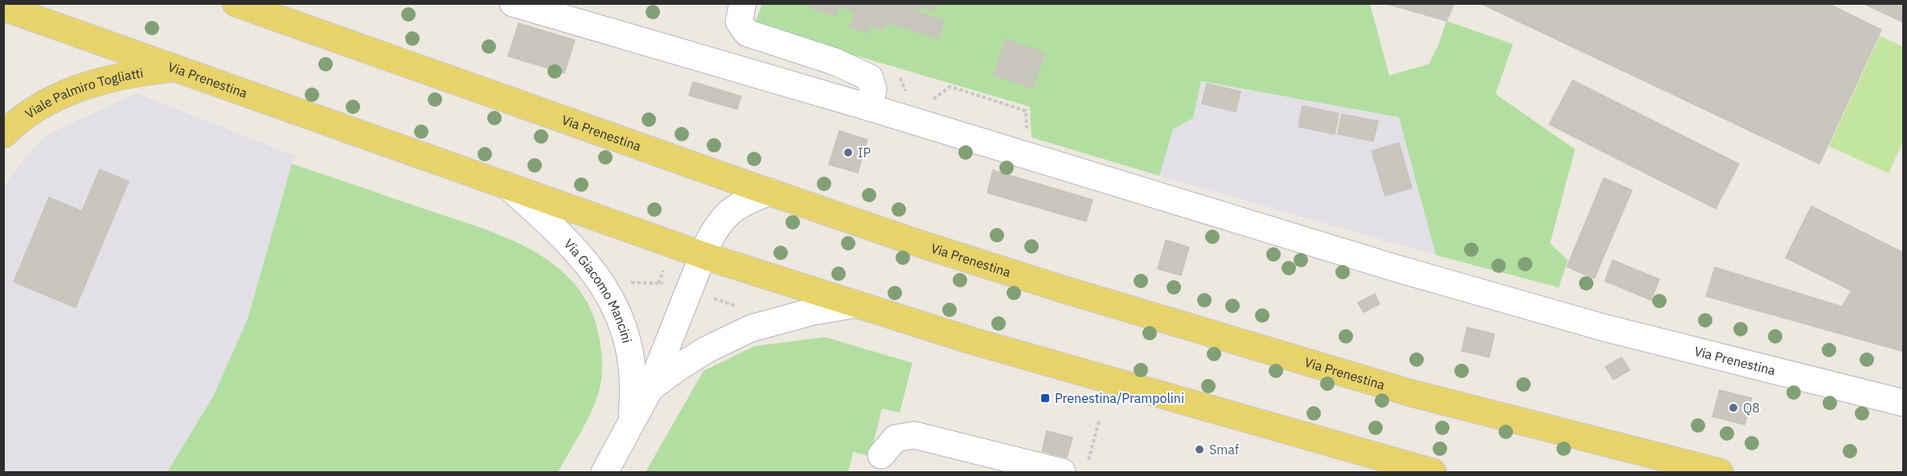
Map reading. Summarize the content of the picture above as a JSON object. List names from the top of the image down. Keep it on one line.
{"streets":{"main road":["Via Prenestina","Viale Palmiro Togliatti"],"street":["Via Giacomo Mancini"]},"crossings":[["Via Prenestina","Viale Palmiro Togliatti"],["Via Prenestina","Via Giacomo Mancini"]],"places":{"other":["IP","Q8","Smaf"],"transit":["Prenestina/Prampolini"]}}
